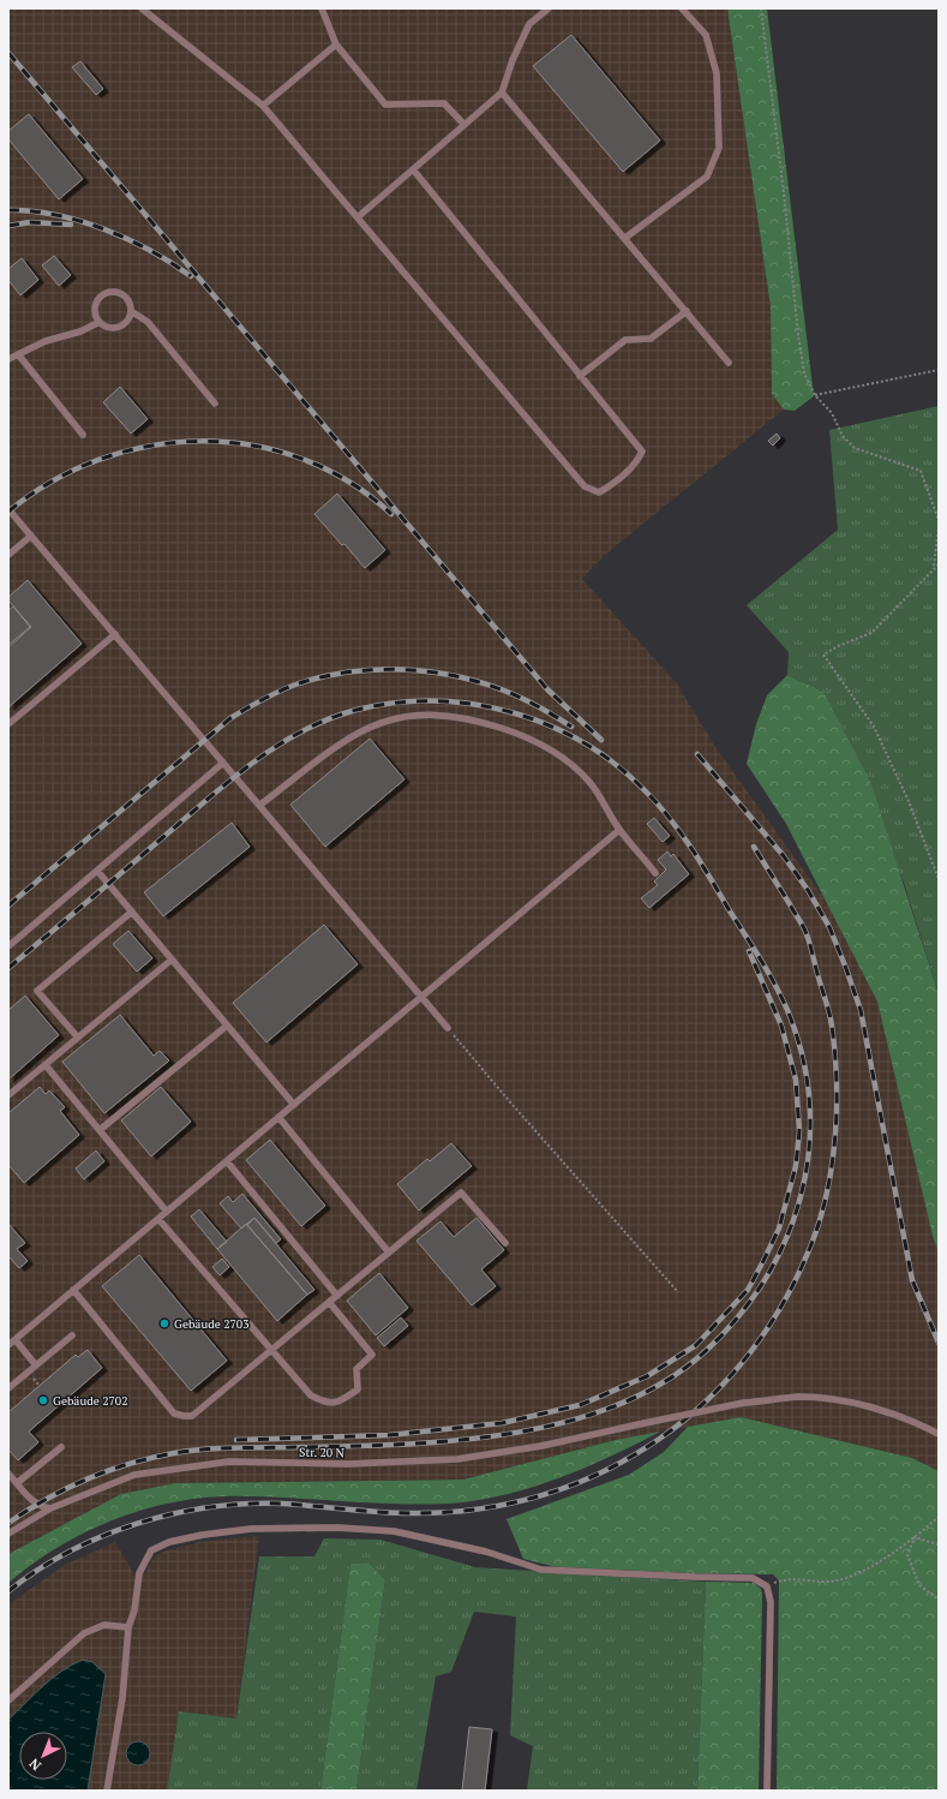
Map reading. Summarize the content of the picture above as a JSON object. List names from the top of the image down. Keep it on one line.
{"streets":{"lane":["Str. 20 N"]},"places":["Gebäude 2703","Gebäude 2702"],"north":"bottom left"}
